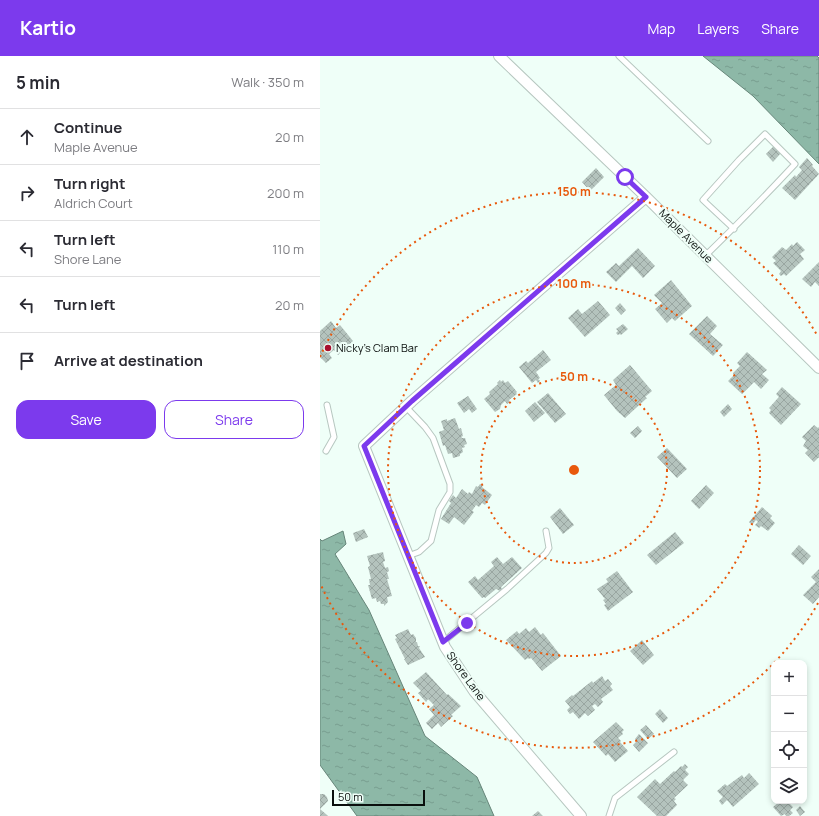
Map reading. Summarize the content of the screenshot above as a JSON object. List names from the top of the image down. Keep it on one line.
{"streets":{"street":["Maple Avenue","Shore Lane"]},"places":["Nicky's Clam Bar"],"scale_bar":"50 m","page":{"header":"Kartio","nav":["Map","Layers","Share"],"heading":["5 min","Walk · 350 m"],"list":[["Continue","Maple Avenue","20 m"],["Turn right","Aldrich Court","200 m"],["Turn left","Shore Lane","110 m"],["Turn left","20 m"],"Arrive at destination"],"buttons":["Save","Share"],"map_buttons":["+","−"],"scale":"50 m"},"rings":["150 m","100 m","50 m"]}
